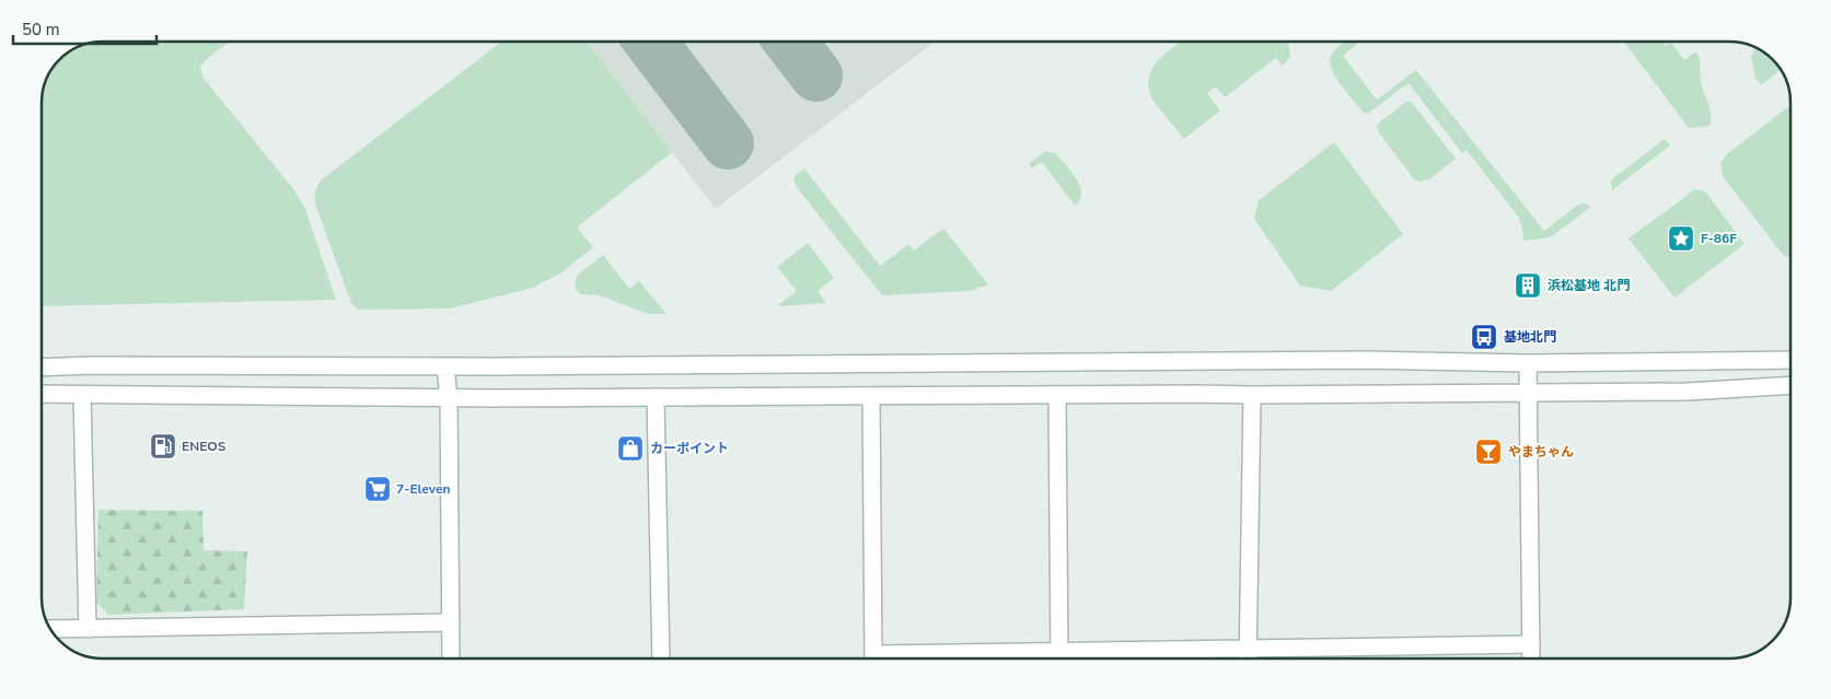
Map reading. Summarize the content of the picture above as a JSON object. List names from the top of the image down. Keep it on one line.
{"places":{"place":["F-86F"],"building":["浜松基地 北門"],"bus stop":["基地北門"],"fuel station":["ENEOS"],"shop":["カーポイント"],"bar":["やまちゃん"],"supermarket":["7-Eleven"]},"scale_bar":"50 m"}
